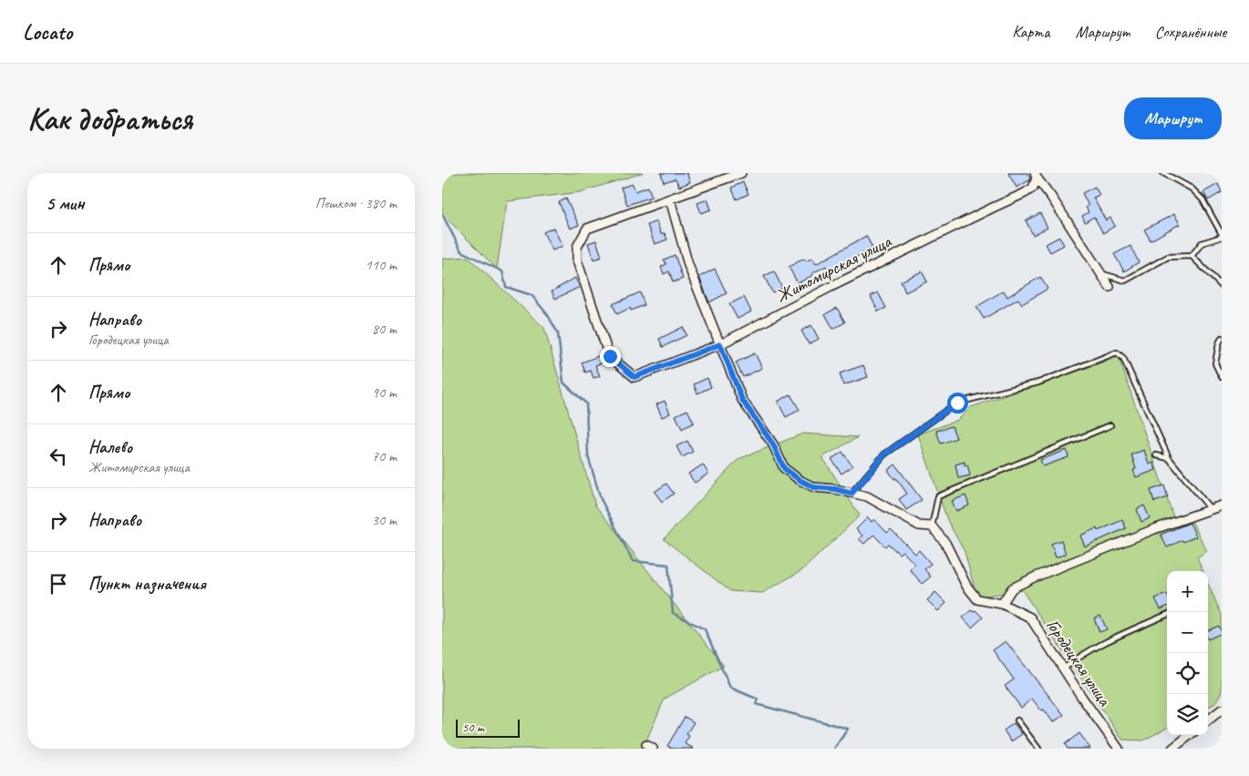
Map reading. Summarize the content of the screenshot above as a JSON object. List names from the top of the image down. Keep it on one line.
{"streets":{"street":["Житомирская улица","Городецкая улица"]},"scale_bar":"50 m","page":{"header":"Locato","nav":["Карта","Маршрут","Сохранённые"],"buttons":"Маршрут","title":"Как добраться","heading":["5 мин","Пешком · 380 m"],"list":[["Прямо","110 m"],["Направо","Городецкая улица","80 m"],["Прямо","90 m"],["Налево","Житомирская улица","70 m"],["Направо","30 m"],"Пункт назначения"],"map_buttons":["+","−"],"scale":"50 m"}}
